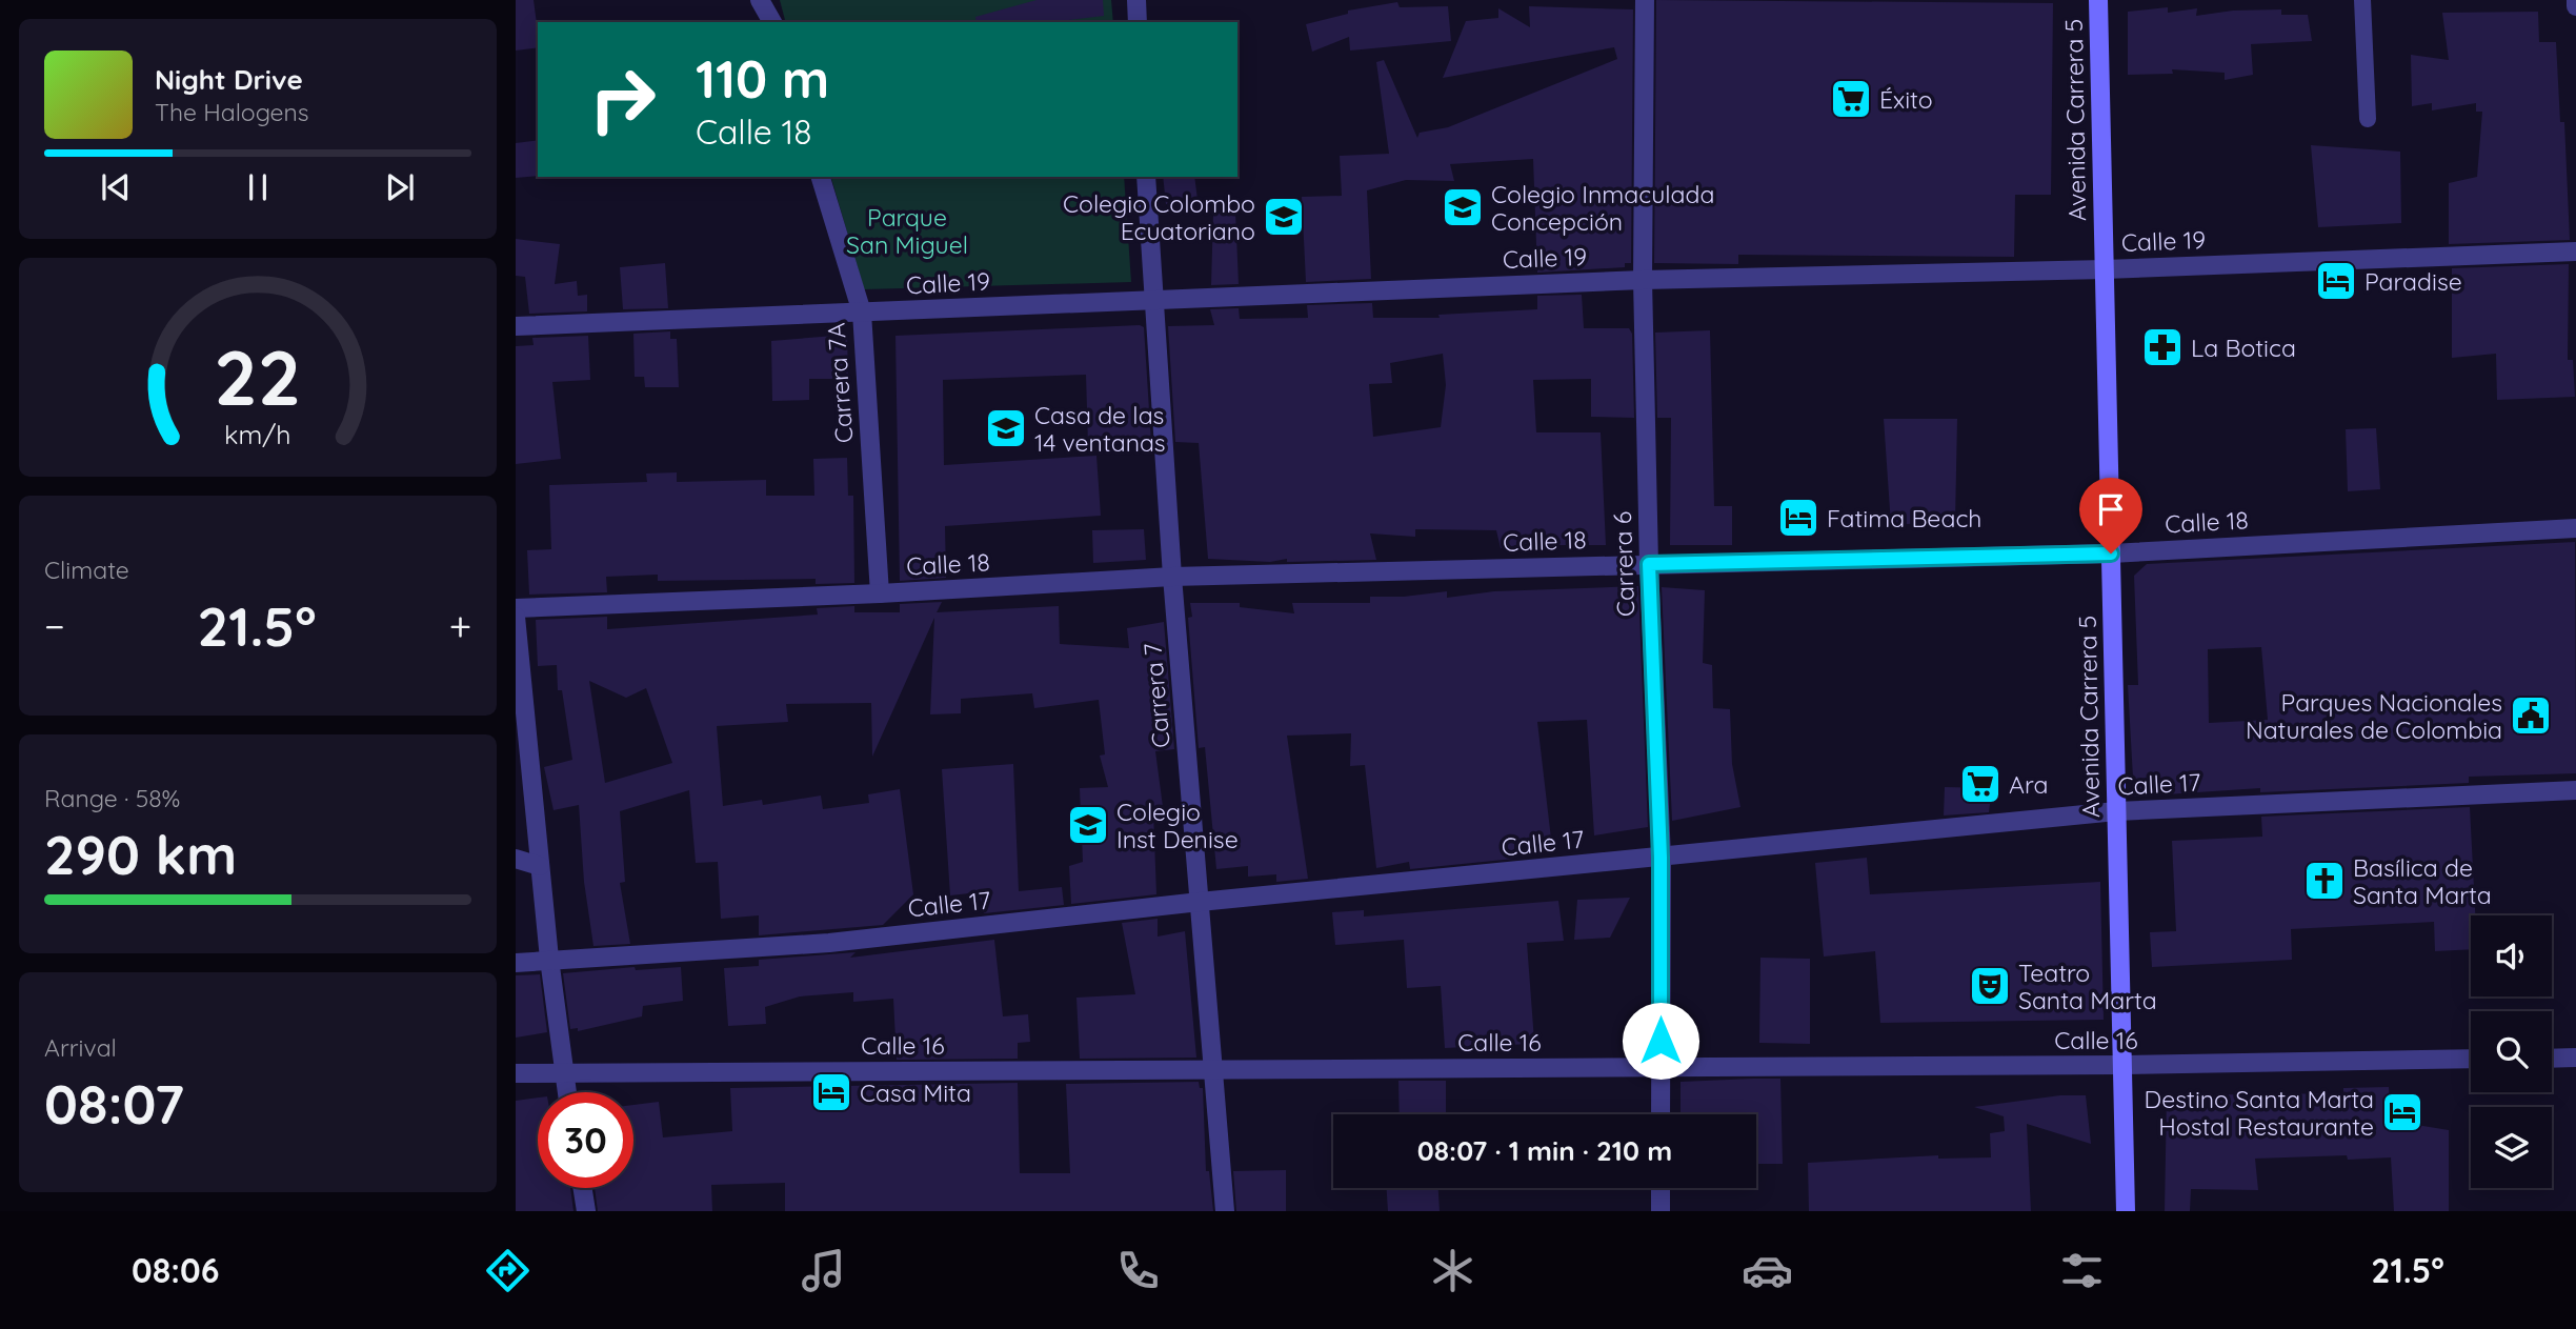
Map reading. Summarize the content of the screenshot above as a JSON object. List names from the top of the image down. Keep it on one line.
{"streets":{"street":["Avenida Carrera 5","Calle 19","Carrera 7A","Calle 18","Carrera 6","Carrera 7","Calle 17","Calle 16"]},"crossings":[["Avenida Carrera 5","Calle 19"],["Avenida Carrera 5","Calle 18"],["Avenida Carrera 5","Calle 17"],["Avenida Carrera 5","Calle 16"],["Calle 19","Carrera 7A"],["Calle 19","Carrera 6"],["Calle 19","Carrera 7"],["Carrera 7A","Calle 18"],["Calle 18","Carrera 6"],["Calle 18","Carrera 7"],["Carrera 6","Calle 17"],["Carrera 6","Calle 16"],["Carrera 7","Calle 17"],["Carrera 7","Calle 16"]],"parks":["Parque San Miguel"],"places":{"supermarket":["Éxito","Ara"],"school or university":["Colegio Inmaculada Concepción","Colegio Colombo Ecuatoriano","Casa de las 14 ventanas","Colegio Inst Denise"],"hotel":["Paradise","Fatima Beach","Casa Mita","Destino Santa Marta Hostal Restaurante"],"pharmacy":["La Botica"],"public building":["Parques Nacionales Naturales de Colombia"],"church":["Basílica de Santa Marta"],"theatre":["Teatro Santa Marta"]},"page":{"turn":["110 m","Calle 18"],"song":["Night Drive","The Halogens"],"tile":["Climate",["Range · 58%","290 km"],["Arrival","08:07"]],"heat":["−","21.5°","+"],"limit":"30","trip":"08:07 · 1 min · 210 m","tabs":["08:06","21.5°"],"gauge":["22","km/h"]}}
